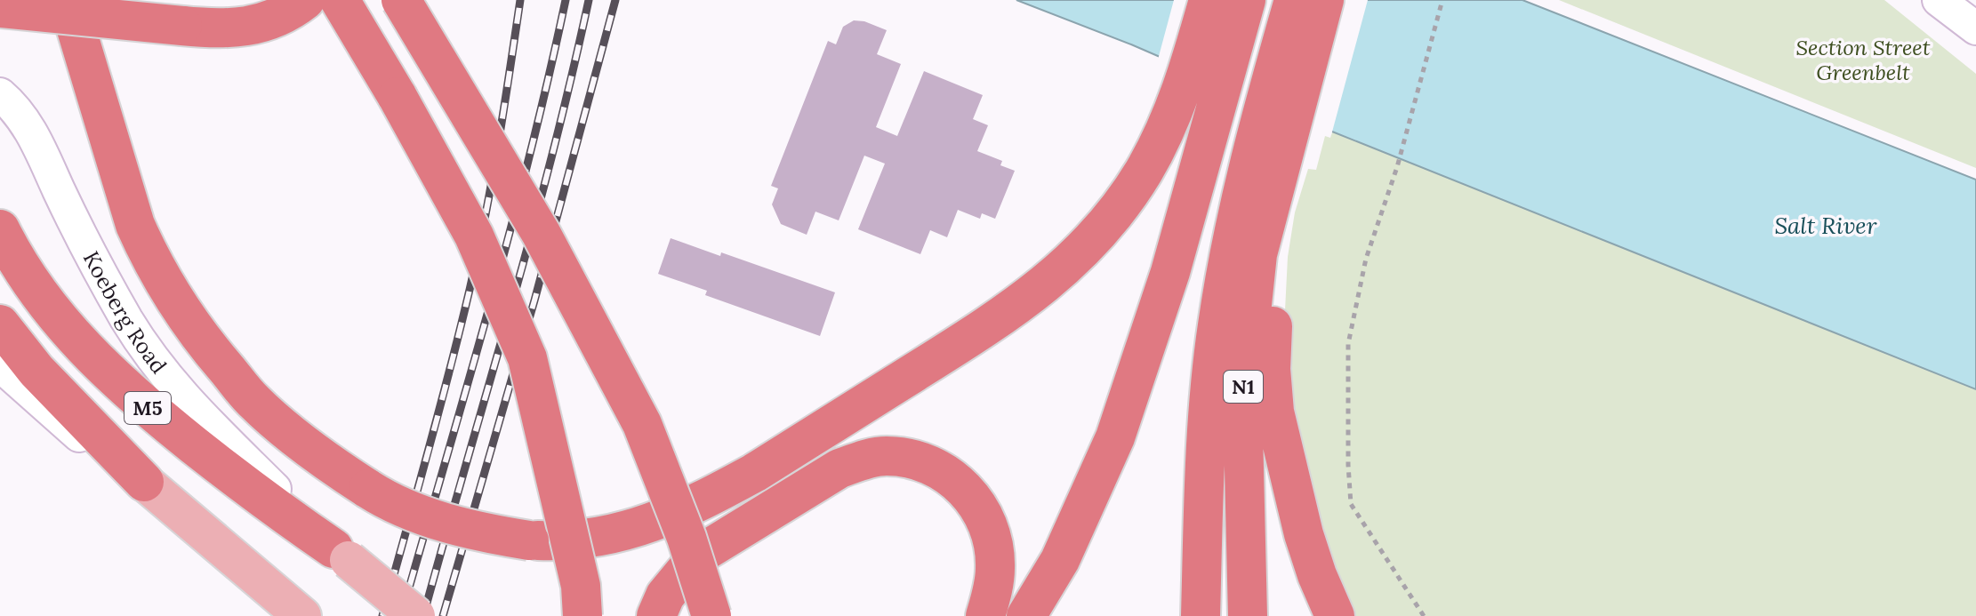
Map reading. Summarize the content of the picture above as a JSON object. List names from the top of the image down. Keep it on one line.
{"streets":{"highway":["N1","M5"],"main road":["Koeberg Road"]},"crossings":[["Koeberg Road","M5"]],"water":["Salt River"],"parks":["Section Street Greenbelt"]}
